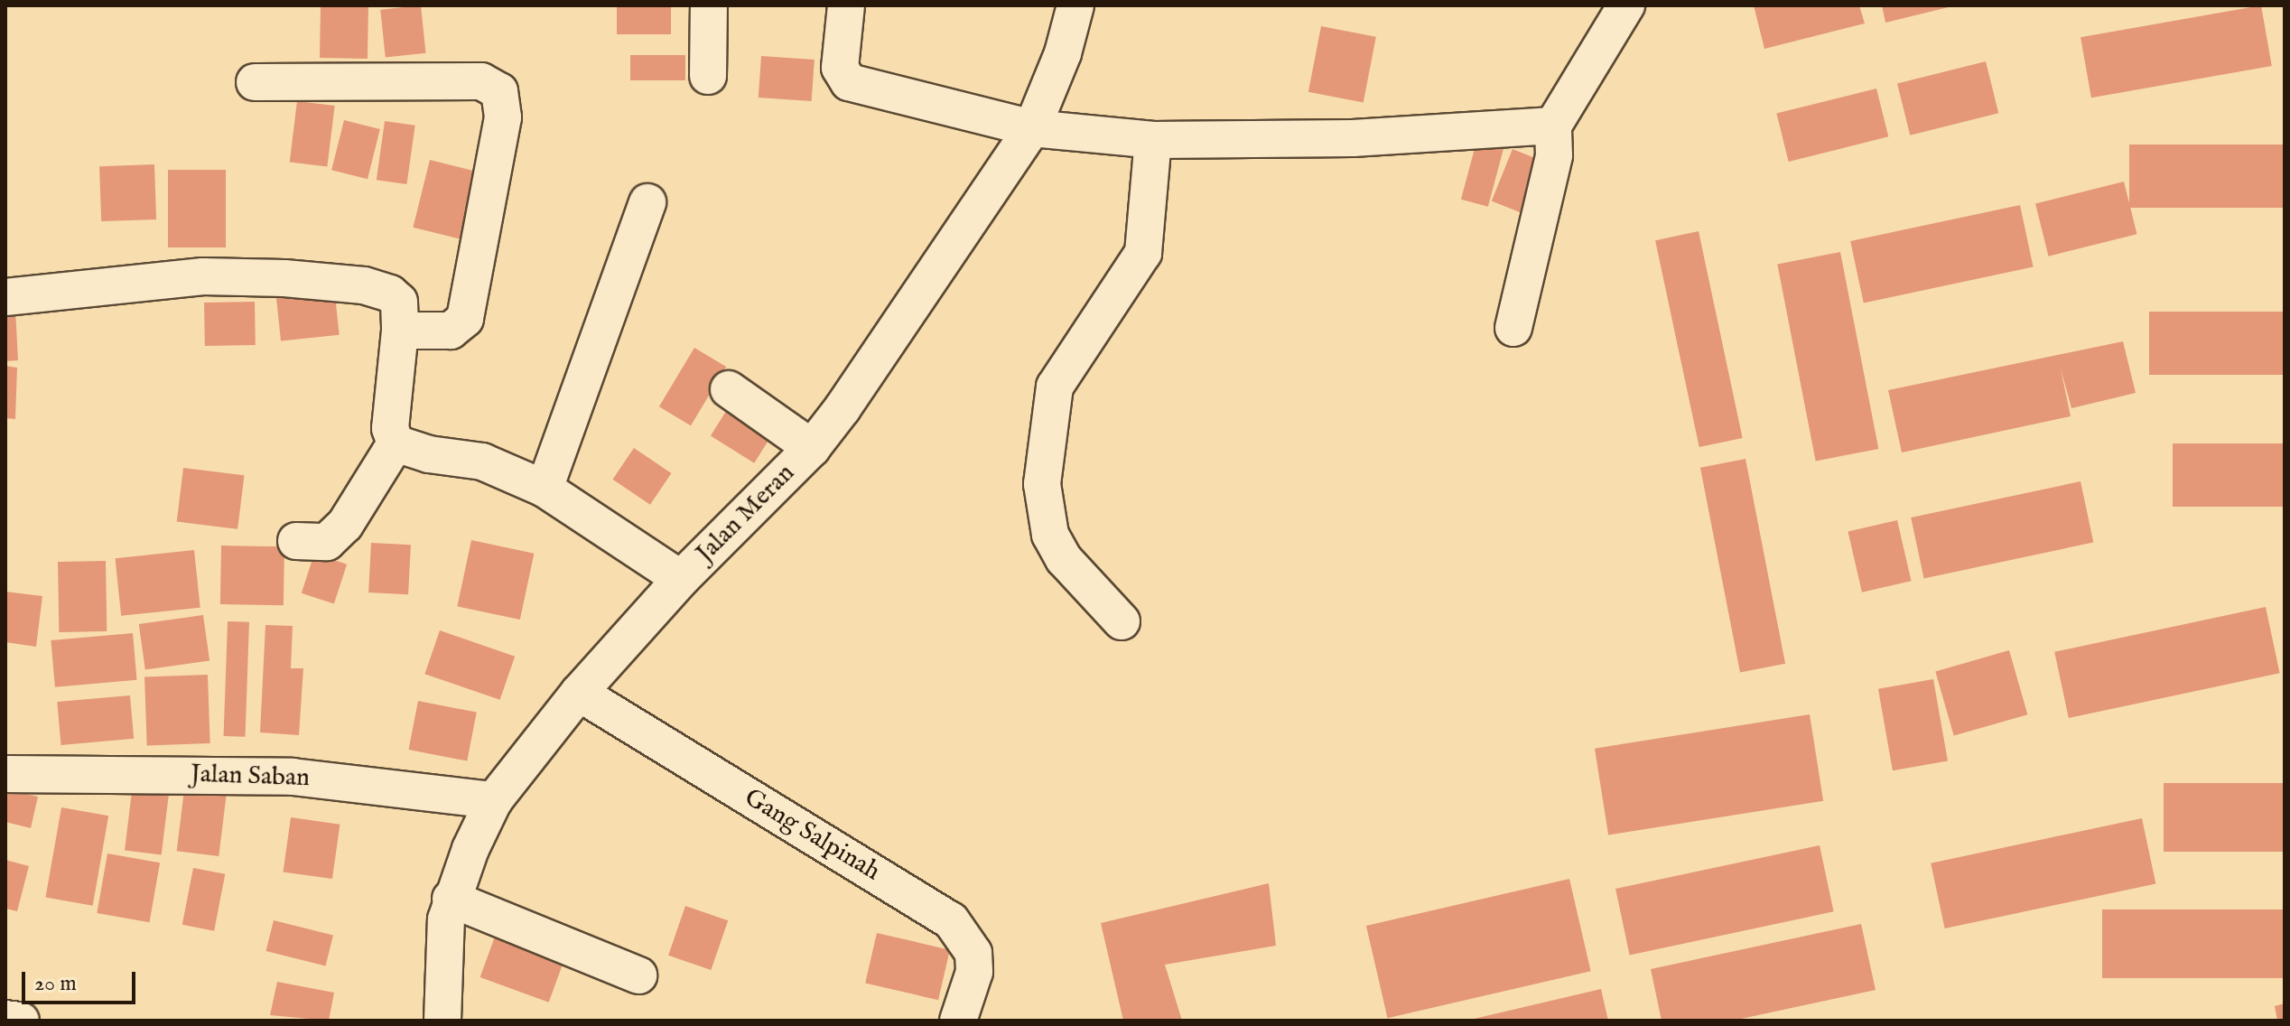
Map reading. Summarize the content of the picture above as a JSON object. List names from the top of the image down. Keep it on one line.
{"streets":{"street":["Jalan Meran","Jalan Saban","Gang Salpinah"]},"crossings":[["Jalan Meran","Jalan Saban"],["Jalan Meran","Gang Salpinah"]],"scale_bar":"20 m"}
